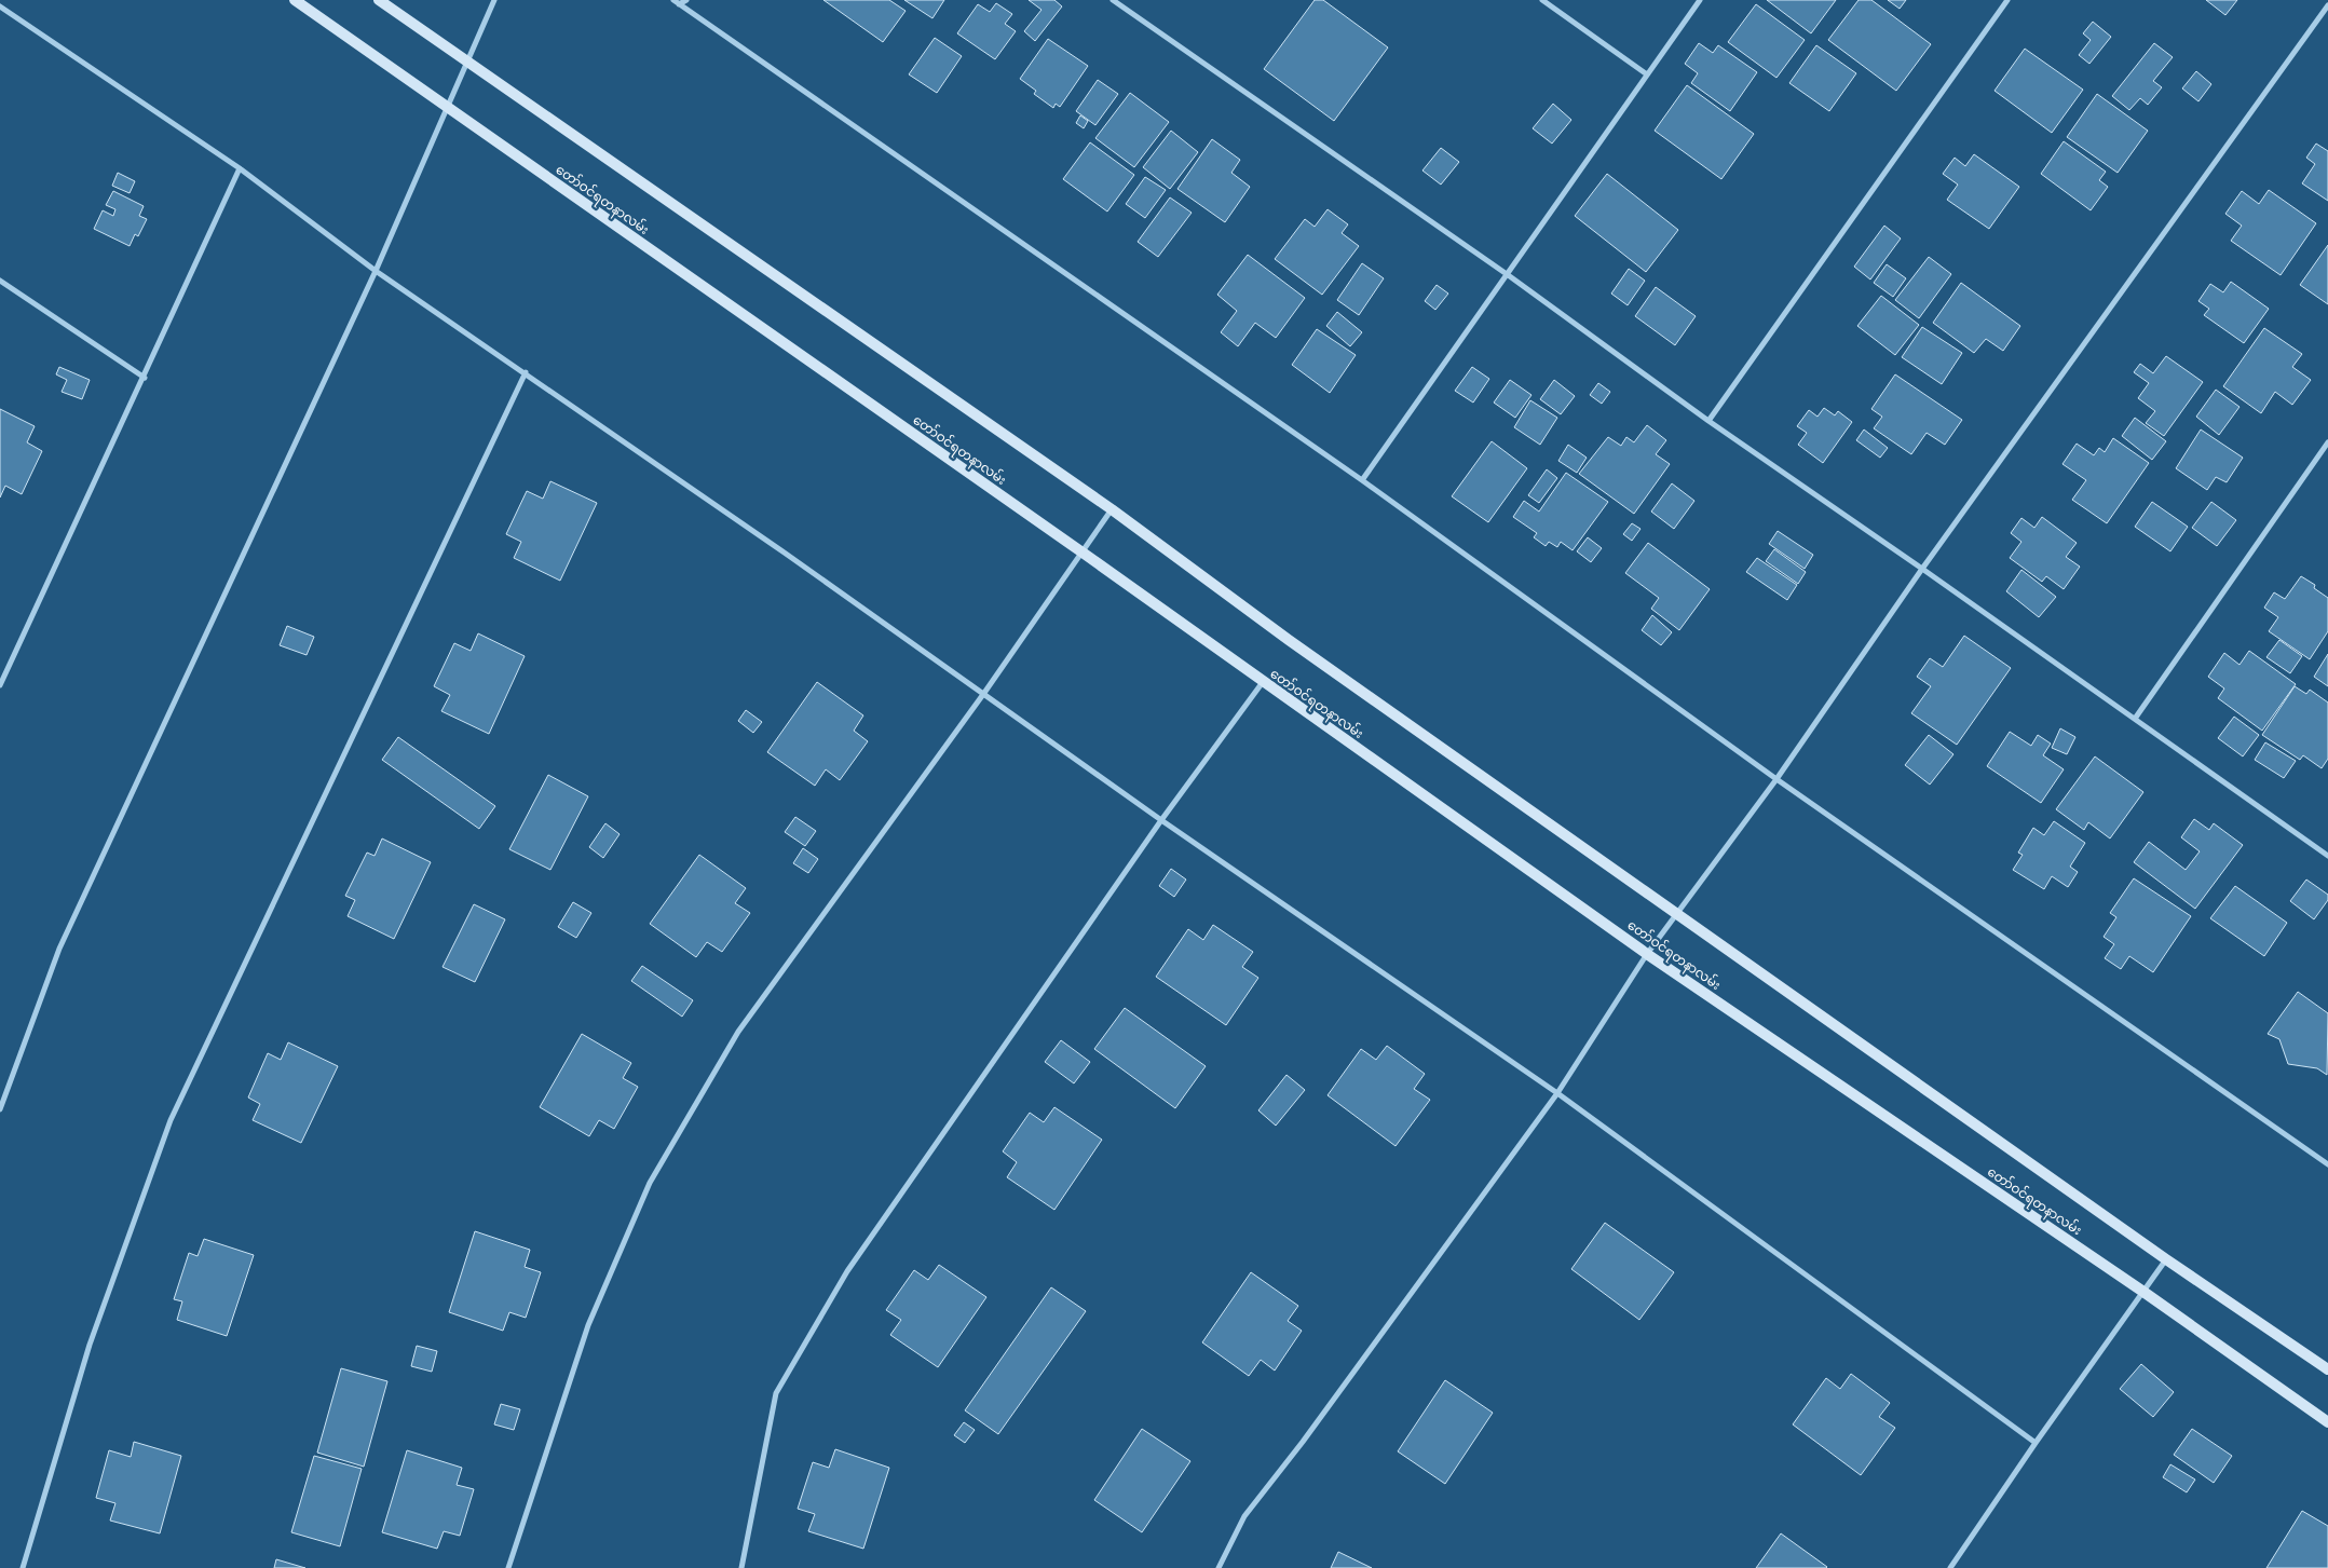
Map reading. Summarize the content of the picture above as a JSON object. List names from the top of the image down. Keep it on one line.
{"streets":{"main road":["တော်ဝင်ရတနာလမ်း"]}}
